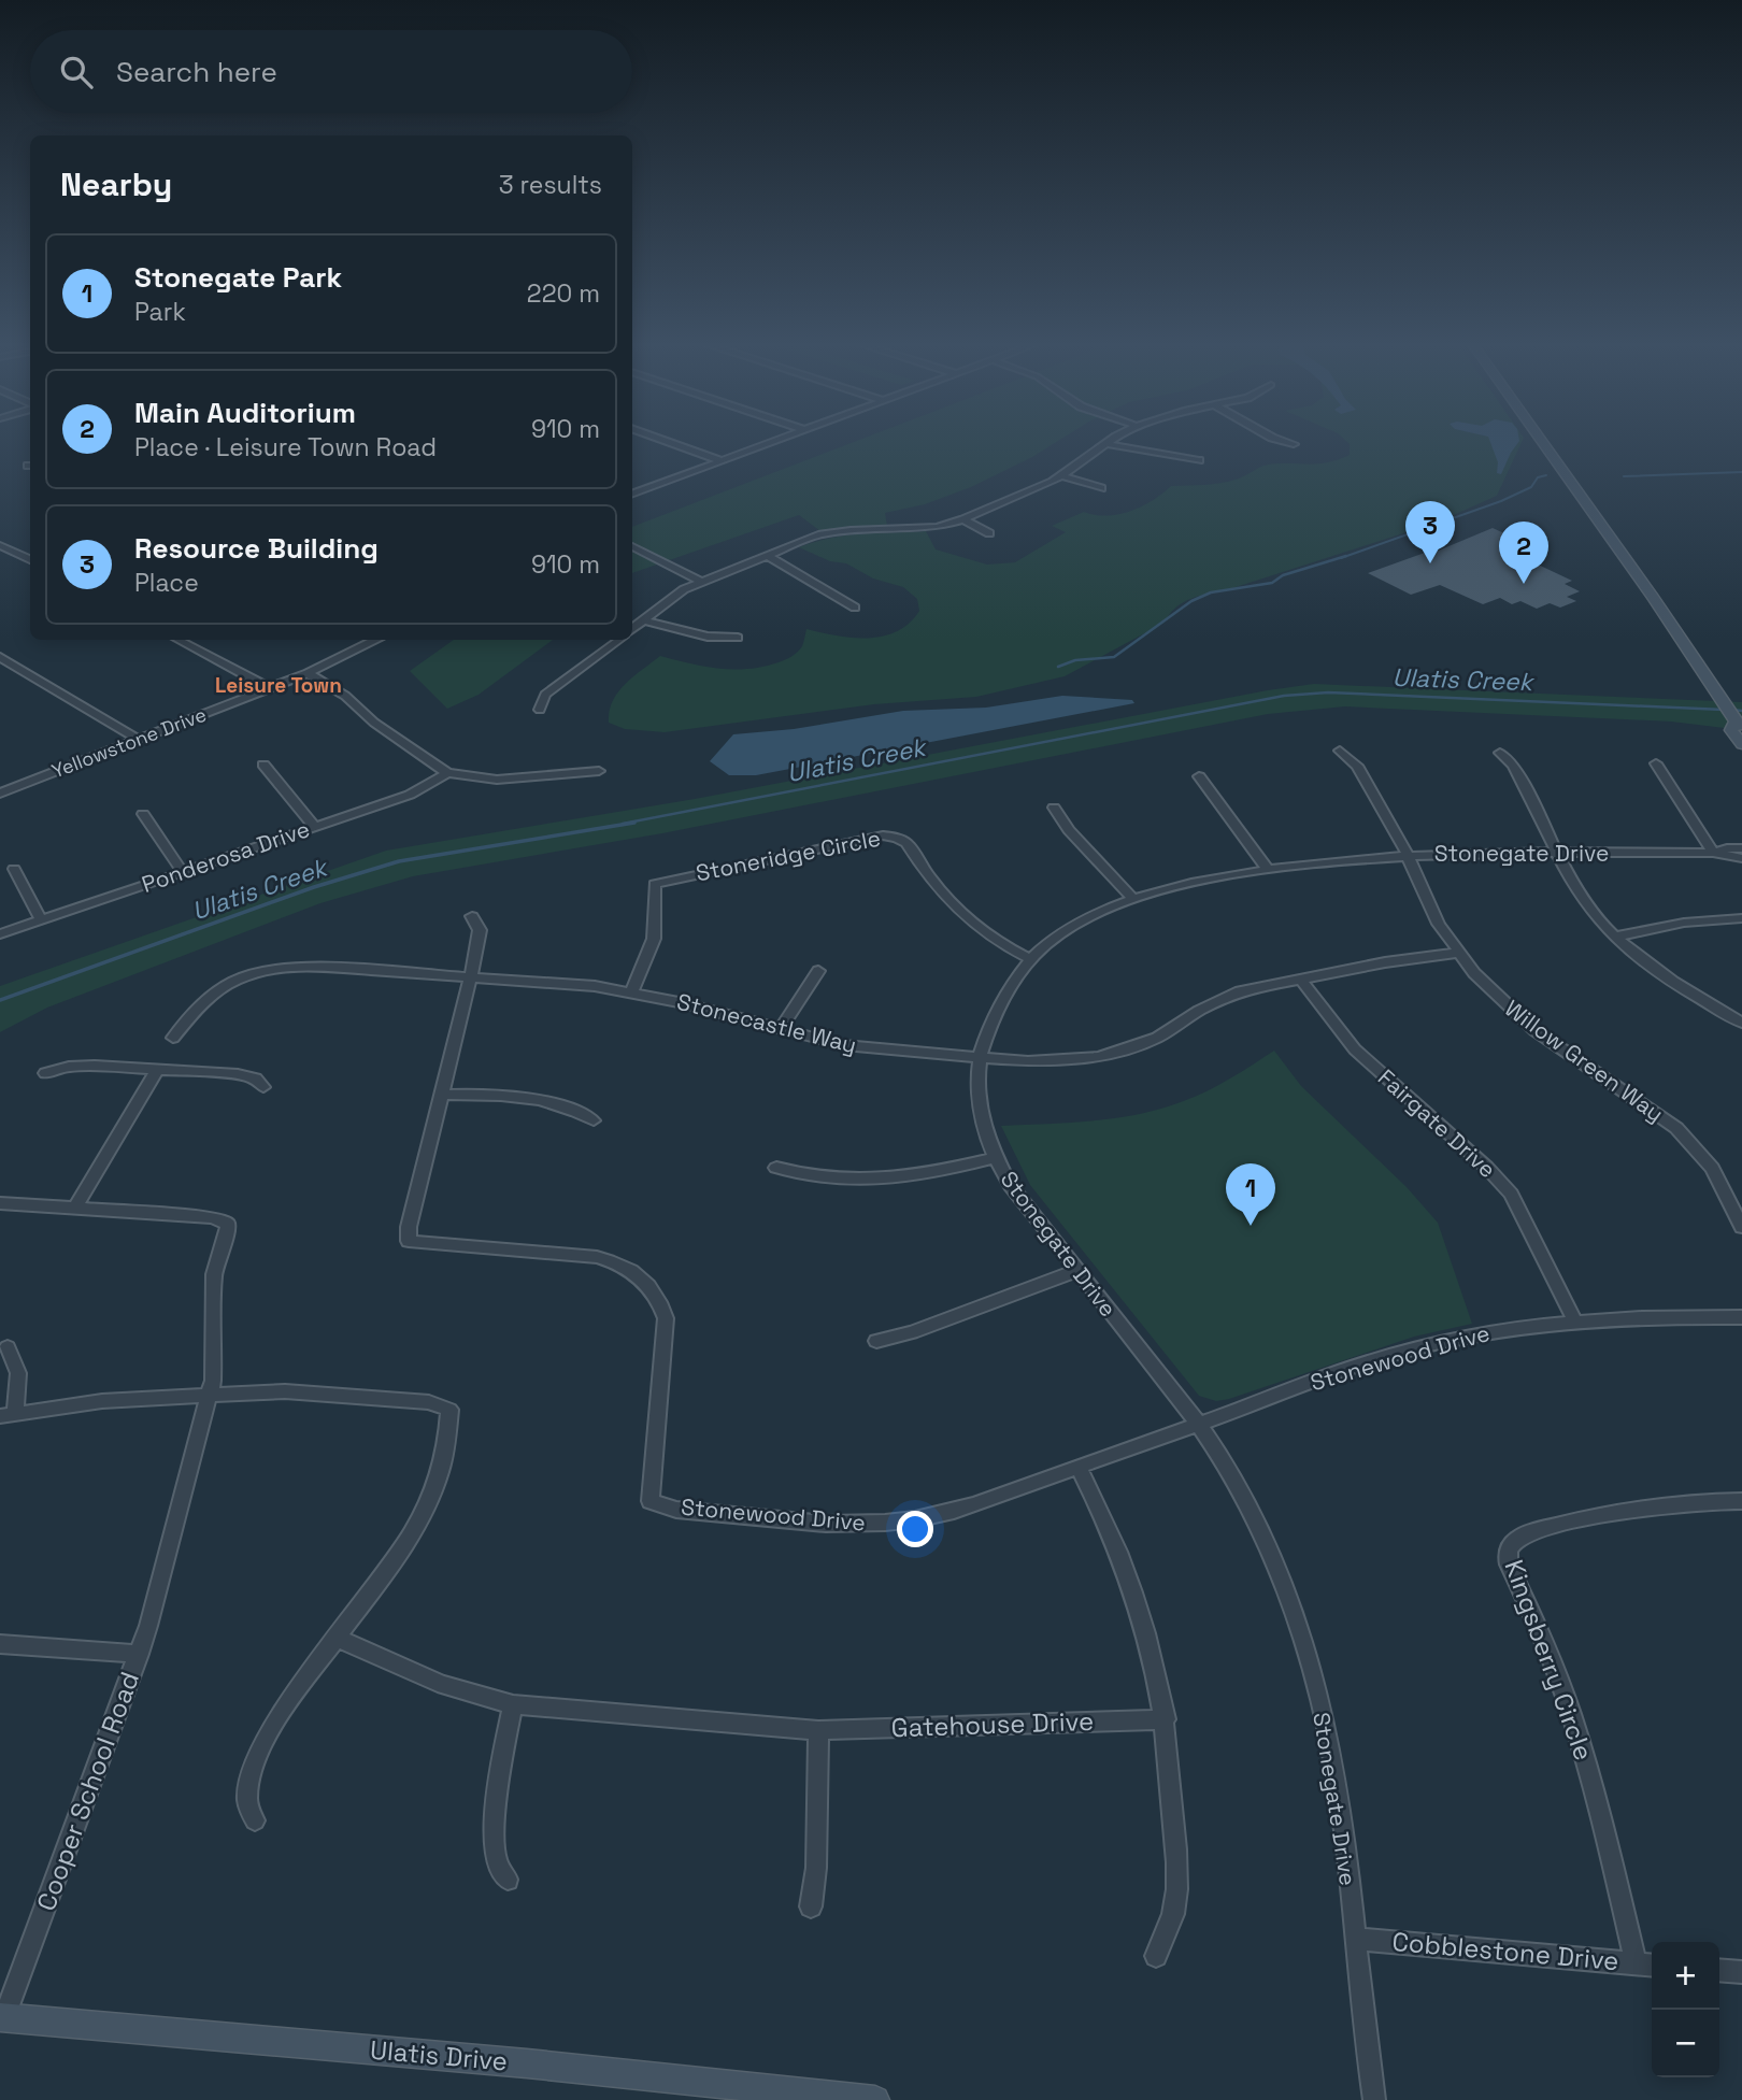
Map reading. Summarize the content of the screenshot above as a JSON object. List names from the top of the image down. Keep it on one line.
{"streets":{"main road":["Ulatis Drive"],"street":["Yellowstone Drive","Stonegate Drive","Stoneridge Circle","Ponderosa Drive","Stonecastle Way","Willow Green Way","Fairgate Drive","Stonewood Drive","Kingsberry Circle","Gatehouse Drive","Cooper School Road","Cobblestone Drive"]},"crossings":[["Stonegate Drive","Stoneridge Circle"],["Stonegate Drive","Stonecastle Way"],["Stonegate Drive","Willow Green Way"],["Stonegate Drive","Stonewood Drive"],["Stonegate Drive","Cobblestone Drive"],["Stoneridge Circle","Stonecastle Way"],["Stonecastle Way","Willow Green Way"],["Stonecastle Way","Fairgate Drive"],["Stonecastle Way","Stonewood Drive"],["Fairgate Drive","Stonewood Drive"],["Kingsberry Circle","Cobblestone Drive"],["Cooper School Road","Ulatis Drive"]],"districts":["Leisure Town"],"water":["Ulatis Creek"],"page":{"search":"Search here","heading":["Nearby","3 results"],"list":[{"mark":"1","name":"Stonegate Park","note":"Park","value":"220 m"},{"mark":"2","name":"Main Auditorium","note":"Place · Leisure Town Road","value":"910 m"},{"mark":"3","name":"Resource Building","note":"Place","value":"910 m"}],"pins":["3","2","1"],"map_buttons":["+","−"]}}
